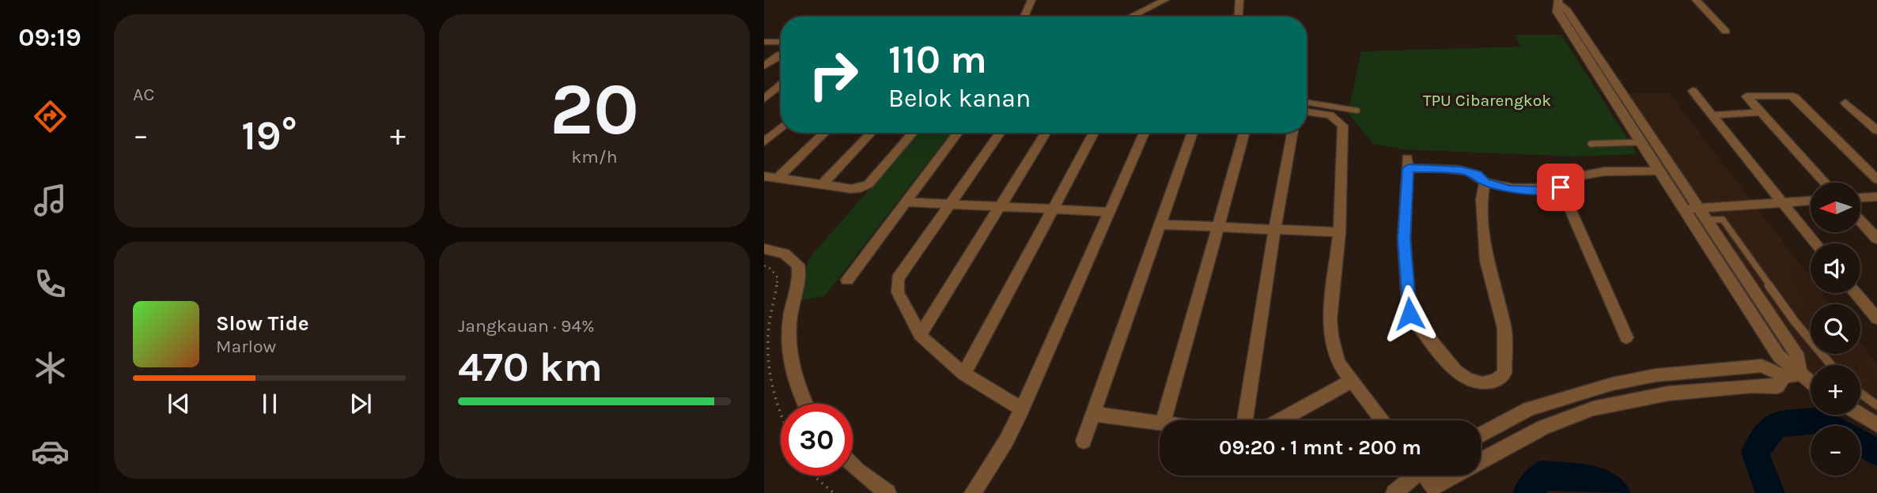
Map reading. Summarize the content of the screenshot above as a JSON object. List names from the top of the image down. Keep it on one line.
{"parks":["TPU Cibarengkok"],"north":"left","page":{"tabs":"09:19","tile":["AC",["20","km/h"],["Jangkauan · 94%","470 km"]],"turn":["110 m","Belok kanan"],"heat":["−","19°","+"],"map_buttons":["+","−"],"song":["Slow Tide","Marlow"],"limit":"30","trip":"09:20 · 1 mnt · 200 m"}}
